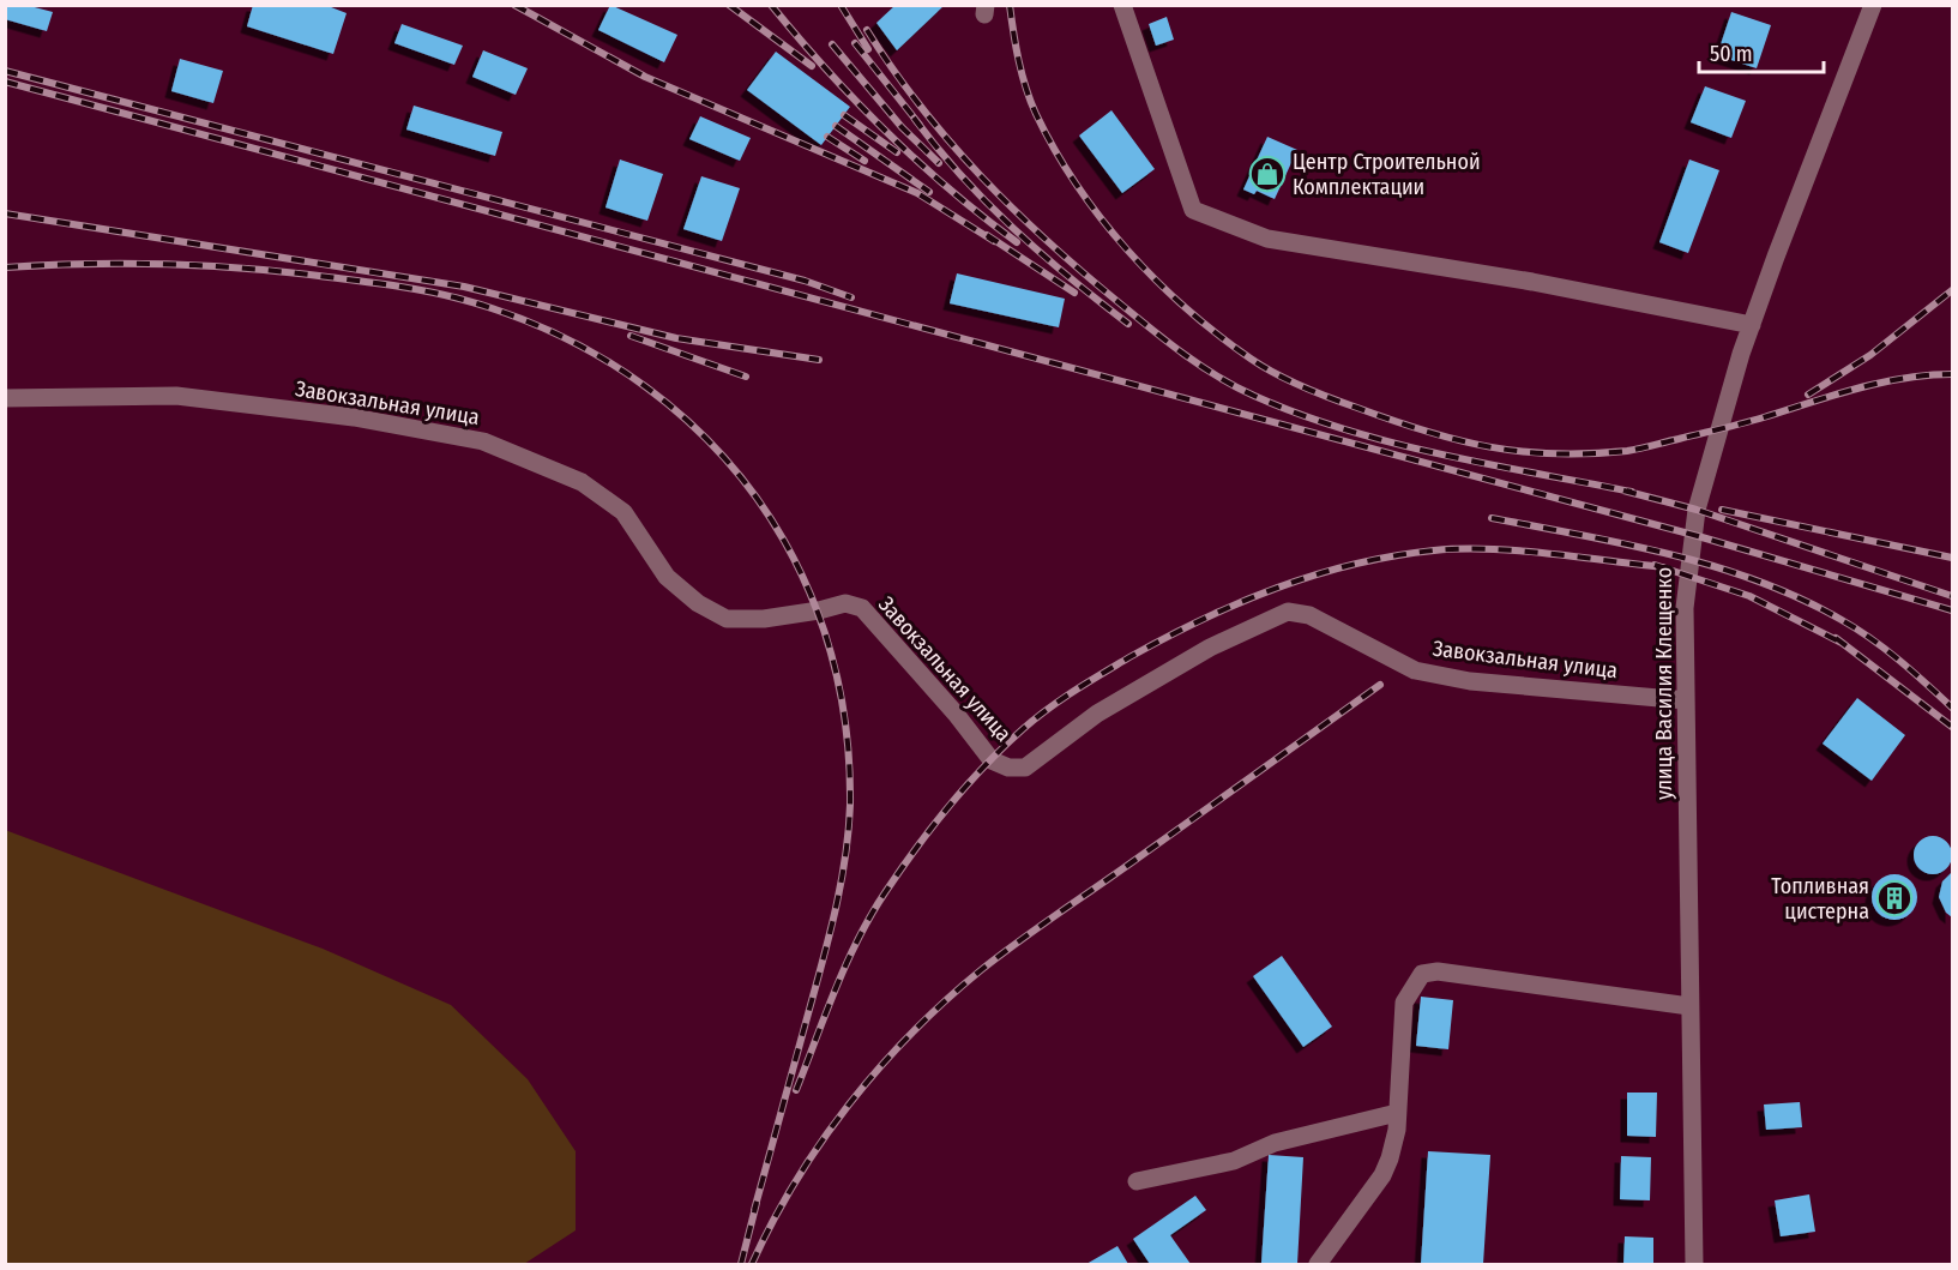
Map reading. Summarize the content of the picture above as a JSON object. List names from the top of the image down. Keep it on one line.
{"streets":{"street":["Завокзальная улица","улица Василия Клещенко"]},"crossings":[["Завокзальная улица","улица Василия Клещенко"]],"places":{"shop":["Центр Строительной Комплектации"],"building":["Топливная цистерна"]},"scale_bar":"50 m"}
